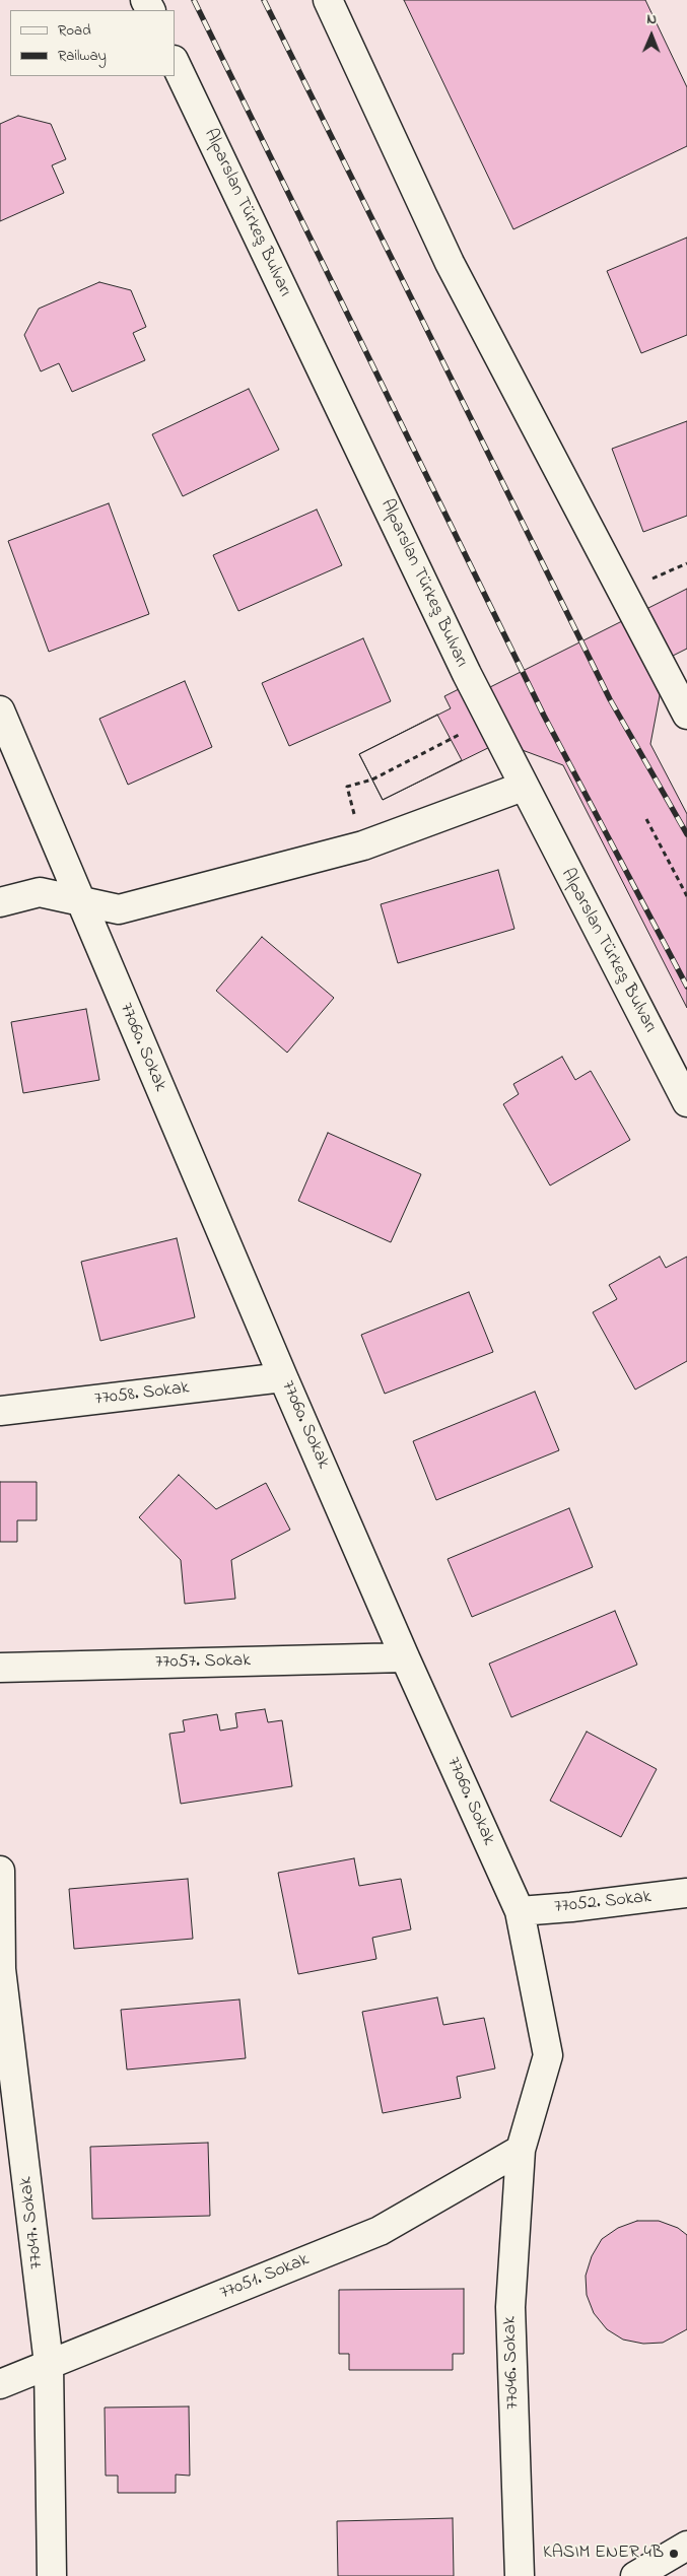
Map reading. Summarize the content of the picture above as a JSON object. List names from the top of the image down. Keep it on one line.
{"streets":{"street":["Alparslan Türkeş Bulvarı","77060. Sokak","77058. Sokak","77057. Sokak","77052. Sokak","77047. Sokak","77051. Sokak","77046. Sokak"]},"crossings":[["77060. Sokak","77058. Sokak"],["77060. Sokak","77057. Sokak"],["77060. Sokak","77052. Sokak"],["77060. Sokak","77051. Sokak"],["77060. Sokak","77046. Sokak"],["77047. Sokak","77051. Sokak"],["77051. Sokak","77046. Sokak"]],"places":["KASIM ENER 4B"],"legend":["Road","Railway"],"north":"top"}
